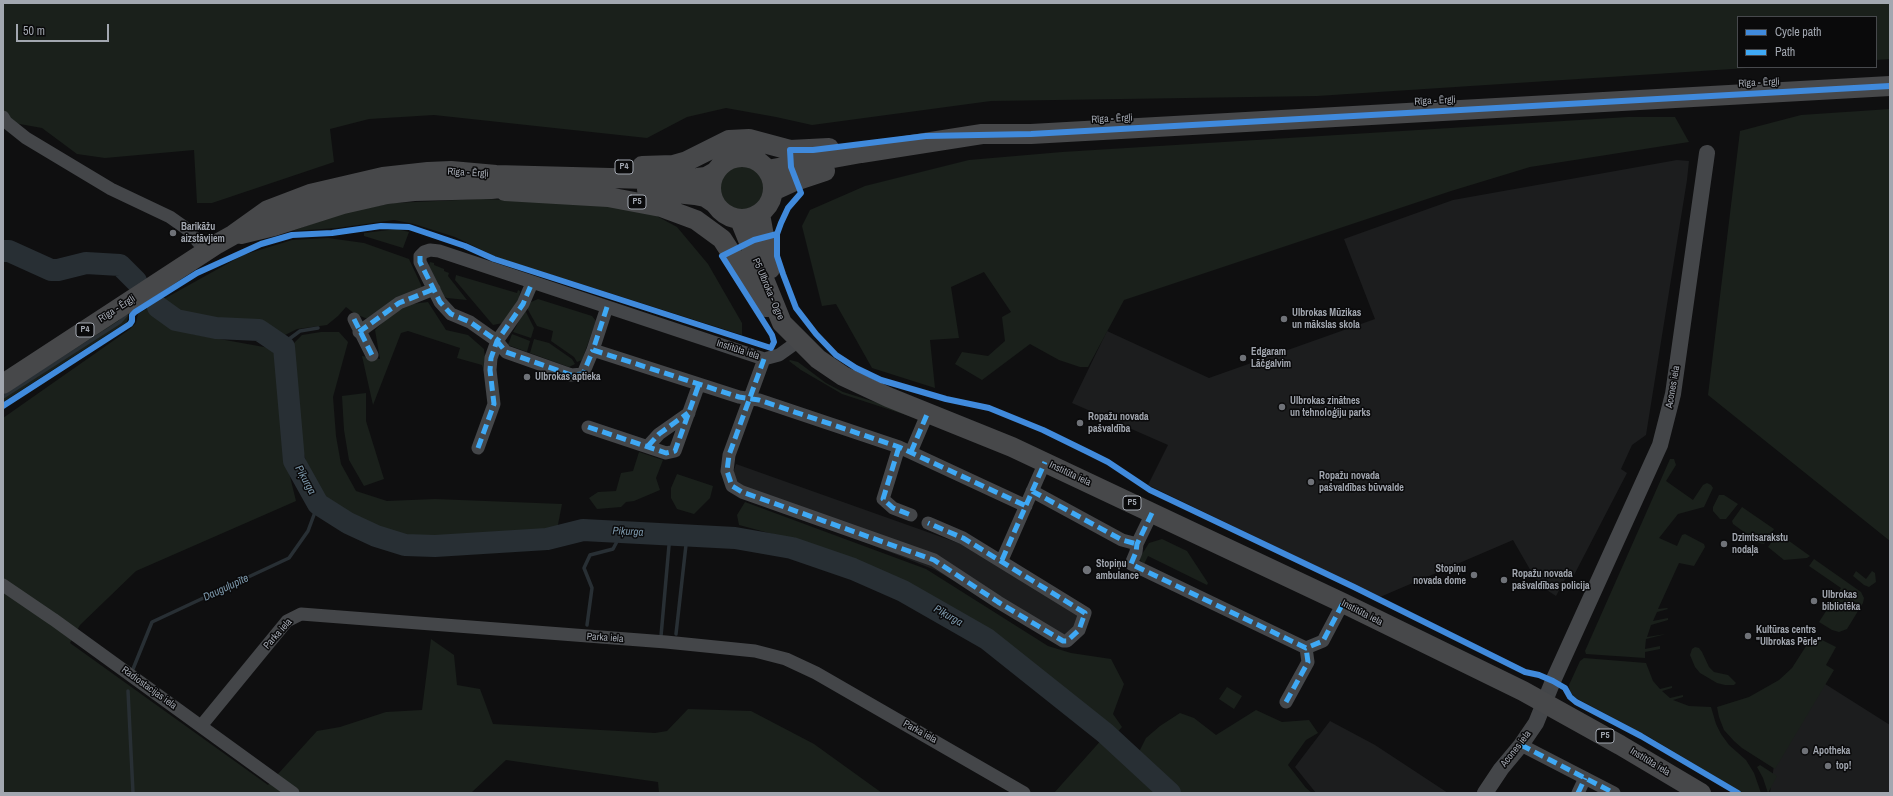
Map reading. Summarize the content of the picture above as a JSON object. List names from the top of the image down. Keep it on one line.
{"streets":{"main road":["Rīga - Ērgļi","P4","P5","P5 Ulbroka - Ogre","Institūta iela"],"street":["Acones iela","Parka iela","Radiostacijas iela"]},"crossings":[["Rīga - Ērgļi","P4"],["Rīga - Ērgļi","P5"],["Rīga - Ērgļi","P5 Ulbroka - Ogre"],["P5","P5 Ulbroka - Ogre"],["P5 Ulbroka - Ogre","Institūta iela"],["Institūta iela","Acones iela"],["Parka iela","Radiostacijas iela"]],"water":["Piķurga","Dauguļupīte"],"places":["Barikāžu aizstāvjiem","Ulbrokas Mūzikas un mākslas skola","Edgaram Lāčgalvim","Ulbrokas aptieka","Ulbrokas zinātnes un tehnoloģiju parks","Ropažu novada pašvaldība","Ropažu novada pašvaldības būvvalde","Dzimtsarakstu nodaļa","Stopiņu ambulance","Stopiņu novada dome","Ropažu novada pašvaldības policija","Ulbrokas bibliotēka","Kultūras centrs \"Ulbrokas Pērle\"","Apotheka","top!"],"legend":["Cycle path","Path"],"scale_bar":"50 m"}
